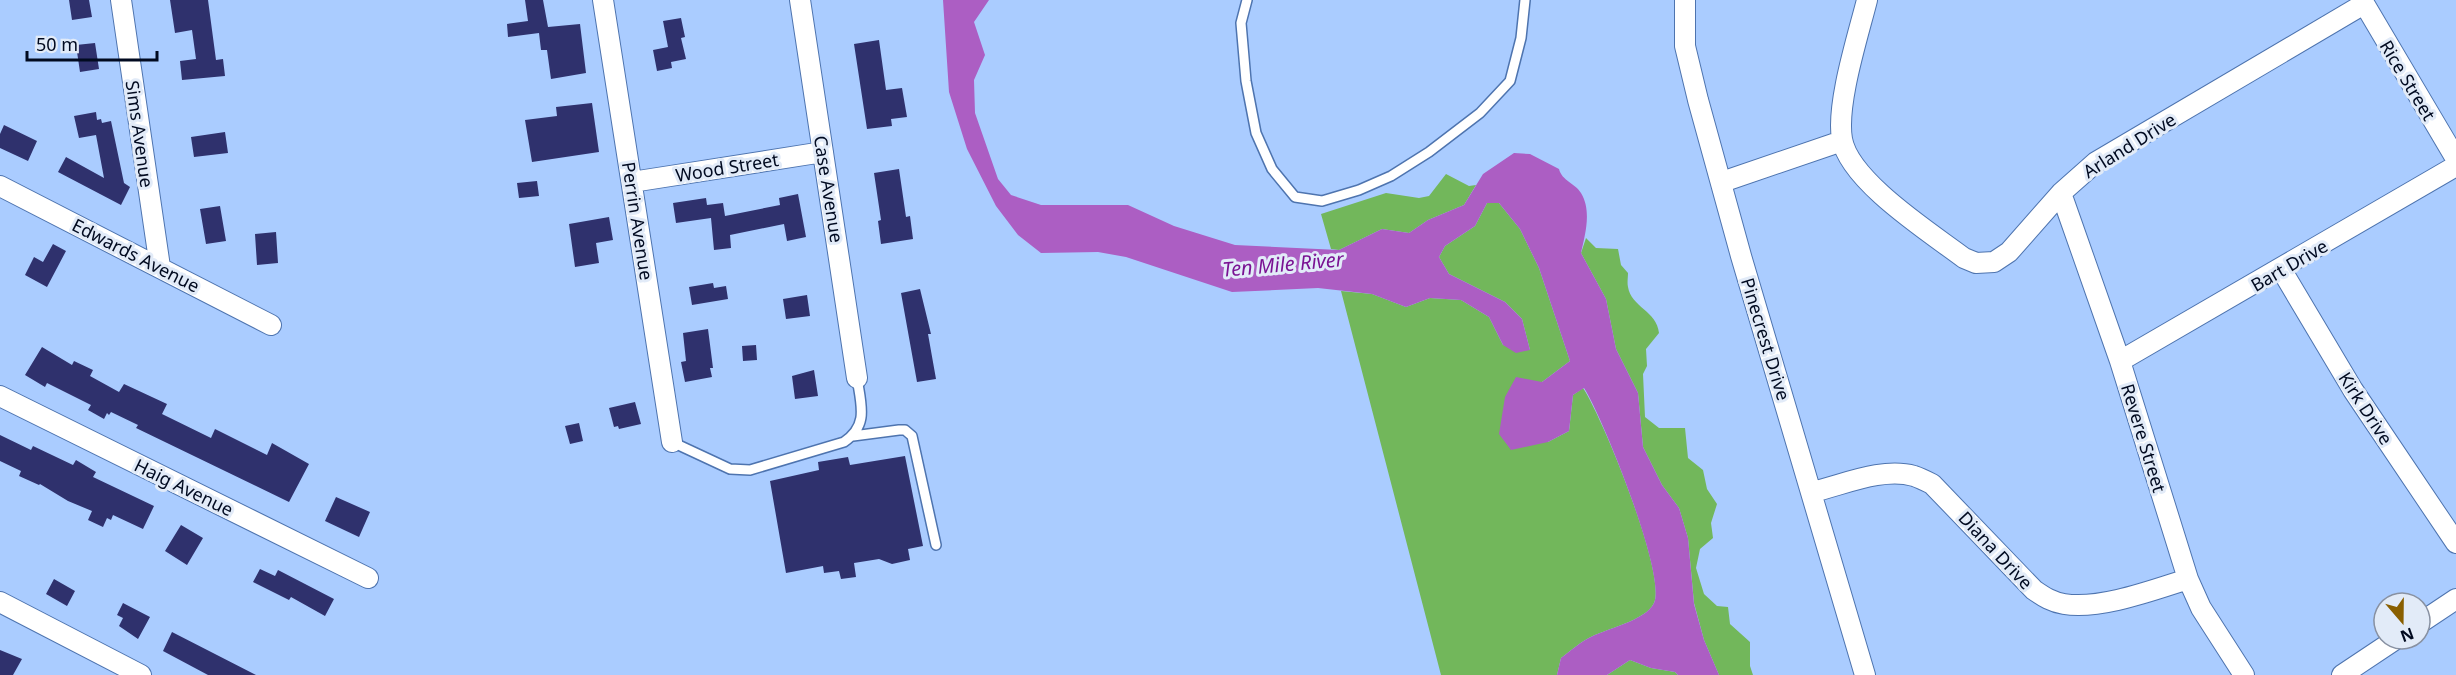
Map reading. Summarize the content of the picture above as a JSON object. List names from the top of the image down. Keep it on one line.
{"streets":{"street":["Rice Street","Sims Avenue","Arland Drive","Wood Street","Case Avenue","Perrin Avenue","Edwards Avenue","Bart Drive","Pinecrest Drive","Kirk Drive","Revere Street","Haig Avenue","Diana Drive"]},"crossings":[["Rice Street","Arland Drive"],["Sims Avenue","Edwards Avenue"],["Arland Drive","Revere Street"],["Wood Street","Case Avenue"],["Wood Street","Perrin Avenue"],["Bart Drive","Kirk Drive"],["Bart Drive","Revere Street"],["Pinecrest Drive","Diana Drive"],["Revere Street","Diana Drive"]],"water":["Ten Mile River"],"scale_bar":"50 m","north":"bottom"}
